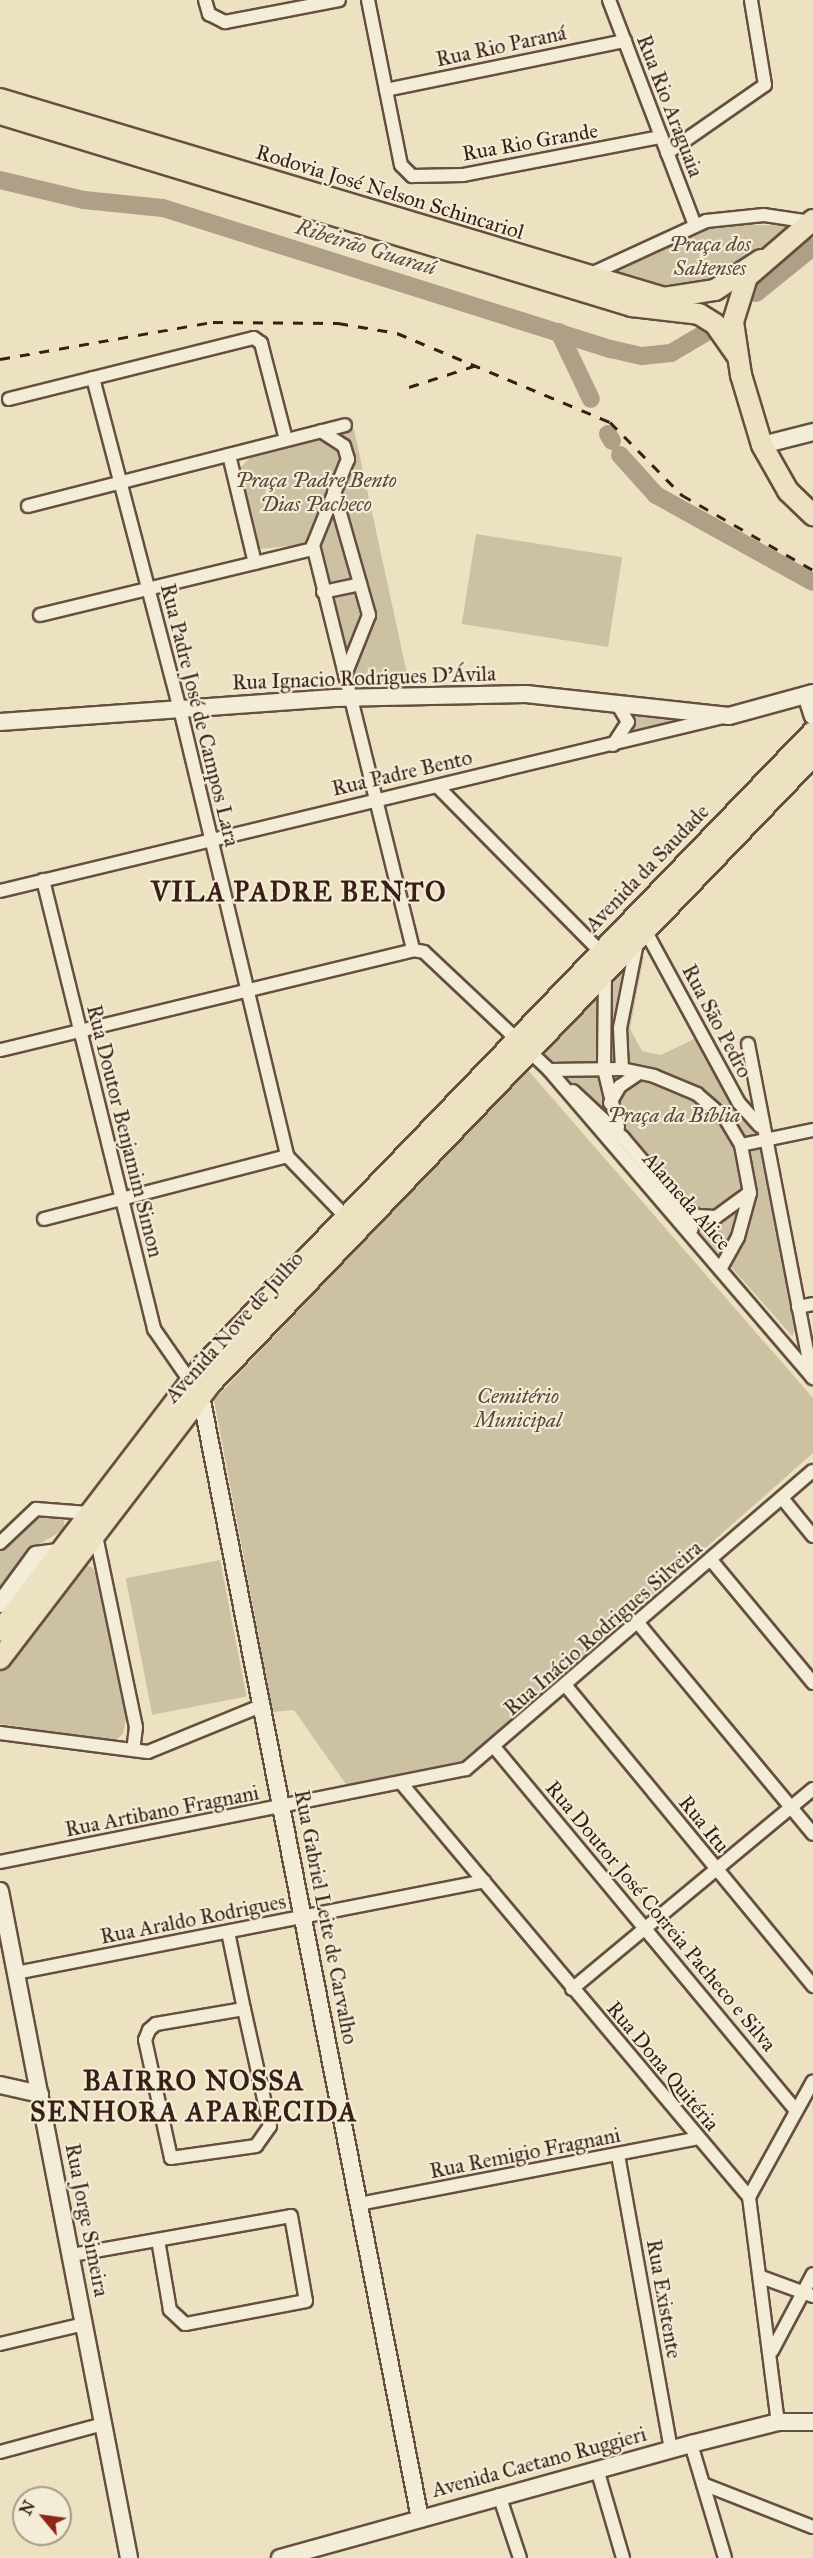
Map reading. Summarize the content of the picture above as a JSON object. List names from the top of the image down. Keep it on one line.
{"streets":{"main road":["Rodovia José Nelson Schincariol","Avenida da Saudade","Avenida Nove de Julho"],"street":["Rua Rio Paraná","Rua Rio Araguaia","Rua Rio Grande","Rua Ignacio Rodrigues D'Ávila","Rua Padre José de Campos Lara","Rua Padre Bento","Rua São Pedro","Rua Doutor Benjamim Simon","Alameda Alice","Rua Inácio Rodrigues Silveira","Rua Artibano Fragnani","Rua Itu","Rua Doutor José Correia Pacheco e Silva","Rua Gabriel Leite de Carvalho","Rua Araldo Rodrigues","Rua Dona Quitéria","Rua Remigio Fragnani","Rua Jorge Simeira","Rua Existente","Avenida Caetano Ruggieri"]},"crossings":[["Rua Rio Paraná","Rua Rio Araguaia"],["Rua Rio Paraná","Rua Rio Grande"],["Rua Rio Araguaia","Rua Rio Grande"],["Rua Ignacio Rodrigues D'Ávila","Rua Padre José de Campos Lara"],["Rua Ignacio Rodrigues D'Ávila","Rua Padre Bento"],["Rua Padre José de Campos Lara","Rua Padre Bento"],["Rua Padre Bento","Rua Doutor Benjamim Simon"],["Avenida da Saudade","Rua São Pedro"],["Avenida da Saudade","Alameda Alice"],["Avenida da Saudade","Avenida Nove de Julho"],["Rua São Pedro","Alameda Alice"],["Rua Doutor Benjamim Simon","Avenida Nove de Julho"],["Rua Doutor Benjamim Simon","Rua Gabriel Leite de Carvalho"],["Alameda Alice","Avenida Nove de Julho"],["Avenida Nove de Julho","Rua Gabriel Leite de Carvalho"],["Rua Inácio Rodrigues Silveira","Rua Artibano Fragnani"],["Rua Inácio Rodrigues Silveira","Rua Itu"],["Rua Inácio Rodrigues Silveira","Rua Doutor José Correia Pacheco e Silva"],["Rua Inácio Rodrigues Silveira","Rua Dona Quitéria"],["Rua Artibano Fragnani","Rua Gabriel Leite de Carvalho"],["Rua Artibano Fragnani","Rua Dona Quitéria"],["Rua Gabriel Leite de Carvalho","Rua Araldo Rodrigues"],["Rua Gabriel Leite de Carvalho","Rua Remigio Fragnani"],["Rua Gabriel Leite de Carvalho","Avenida Caetano Ruggieri"],["Rua Araldo Rodrigues","Rua Dona Quitéria"],["Rua Araldo Rodrigues","Rua Jorge Simeira"],["Rua Dona Quitéria","Rua Remigio Fragnani"],["Rua Remigio Fragnani","Rua Existente"],["Rua Existente","Avenida Caetano Ruggieri"]],"districts":["VILA PADRE BENTO","BAIRRO NOSSA SENHORA APARECIDA"],"water":["Ribeirão Guaraú"],"parks":["Praça dos Saltenses","Praça Padre Bento Dias Pacheco","Praça da Bíblia","Cemitério Municipal"],"north":"top left"}
